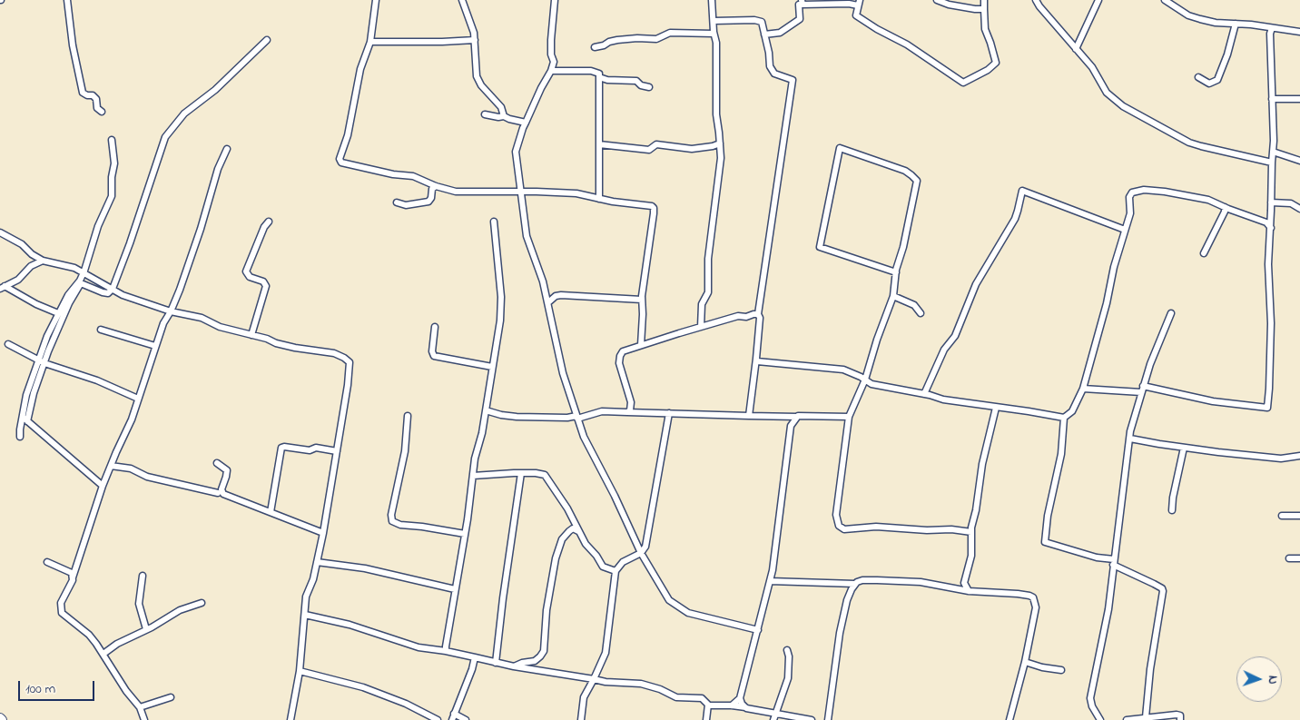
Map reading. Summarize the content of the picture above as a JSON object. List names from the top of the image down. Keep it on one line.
{"scale_bar":"100 m","north":"right"}
